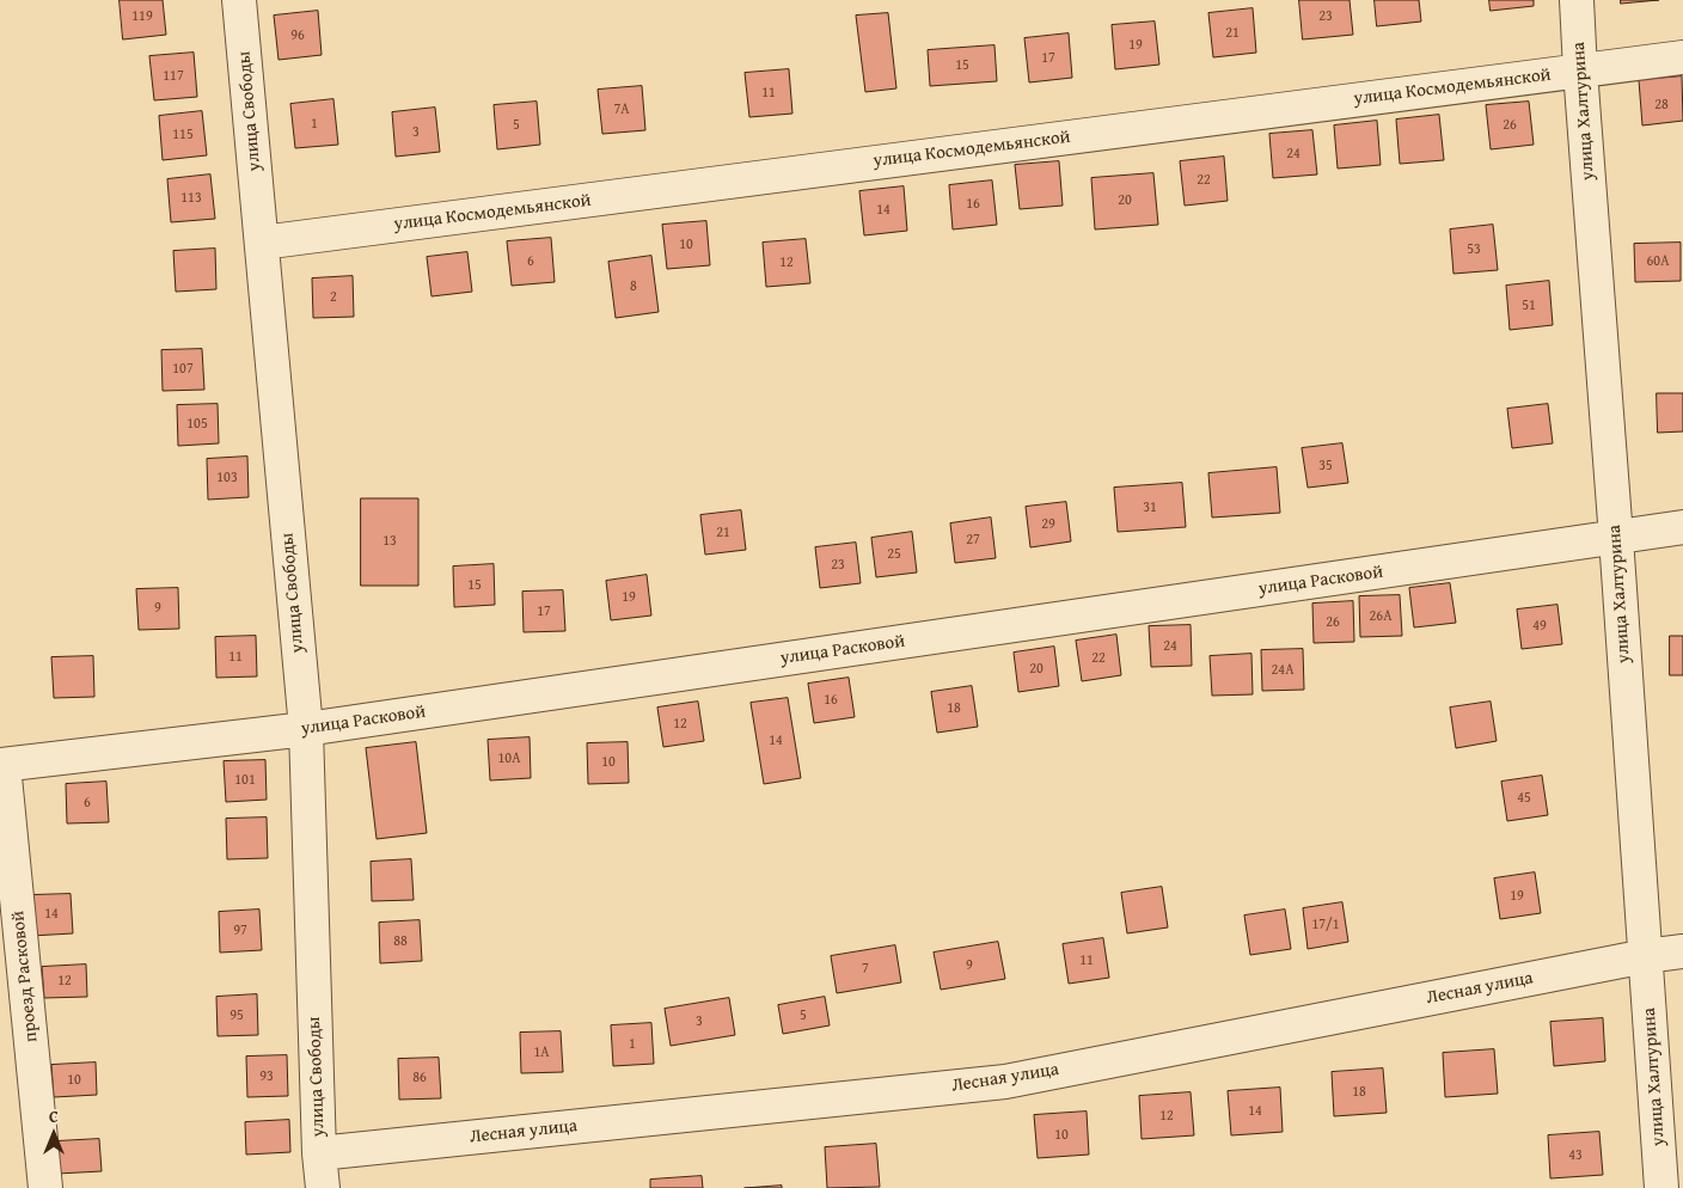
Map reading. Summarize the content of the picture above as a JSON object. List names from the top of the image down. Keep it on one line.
{"streets":{"street":["улица Космодемьянской","улица Свободы","улица Халтурина","улица Расковой","проезд Расковой","Лесная улица"]},"crossings":[["улица Космодемьянской","улица Свободы"],["улица Космодемьянской","улица Халтурина"],["улица Свободы","улица Расковой"],["улица Свободы","Лесная улица"],["улица Халтурина","улица Расковой"],["улица Халтурина","Лесная улица"],["улица Расковой","проезд Расковой"]],"house_numbers":["119","23","21","96","19","17","15","117","11","28","7А","1","5","26","3","115","24","22","113","20","16","14","10","53","6","60А","12","8","2","51","107","105","35","103","31","29","21","27","13","25","23","15","19","9","17","26А","26","49","24","11","22","20","24А","16","18","12","14","10А","10","101","45","6","19","14","17/1","97","88","11","9","7","12","95","5","3","1","1А","93","86","10","18","14","12","10","43"],"north":"top"}
